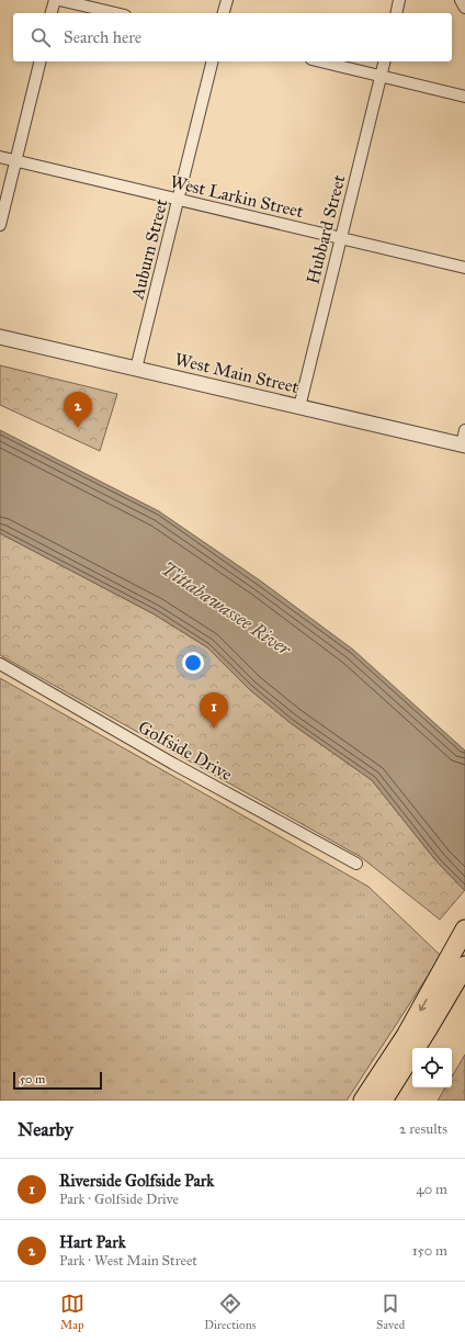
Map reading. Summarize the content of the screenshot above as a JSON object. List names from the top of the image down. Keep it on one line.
{"streets":{"street":["West Larkin Street","Hubbard Street","Auburn Street","West Main Street","Golfside Drive"]},"crossings":[["West Larkin Street","Hubbard Street"],["West Larkin Street","Auburn Street"],["Hubbard Street","West Main Street"],["Auburn Street","West Main Street"]],"water":["Tittabawassee River"],"scale_bar":"50 m","page":{"search":"Search here","pins":["2","1"],"scale":"50 m","heading":["Nearby","2 results"],"list":[{"mark":"1","name":"Riverside Golfside Park","note":"Park · Golfside Drive","value":"40 m"},{"mark":"2","name":"Hart Park","note":"Park · West Main Street","value":"150 m"}],"nav":["Map","Directions","Saved"]}}
